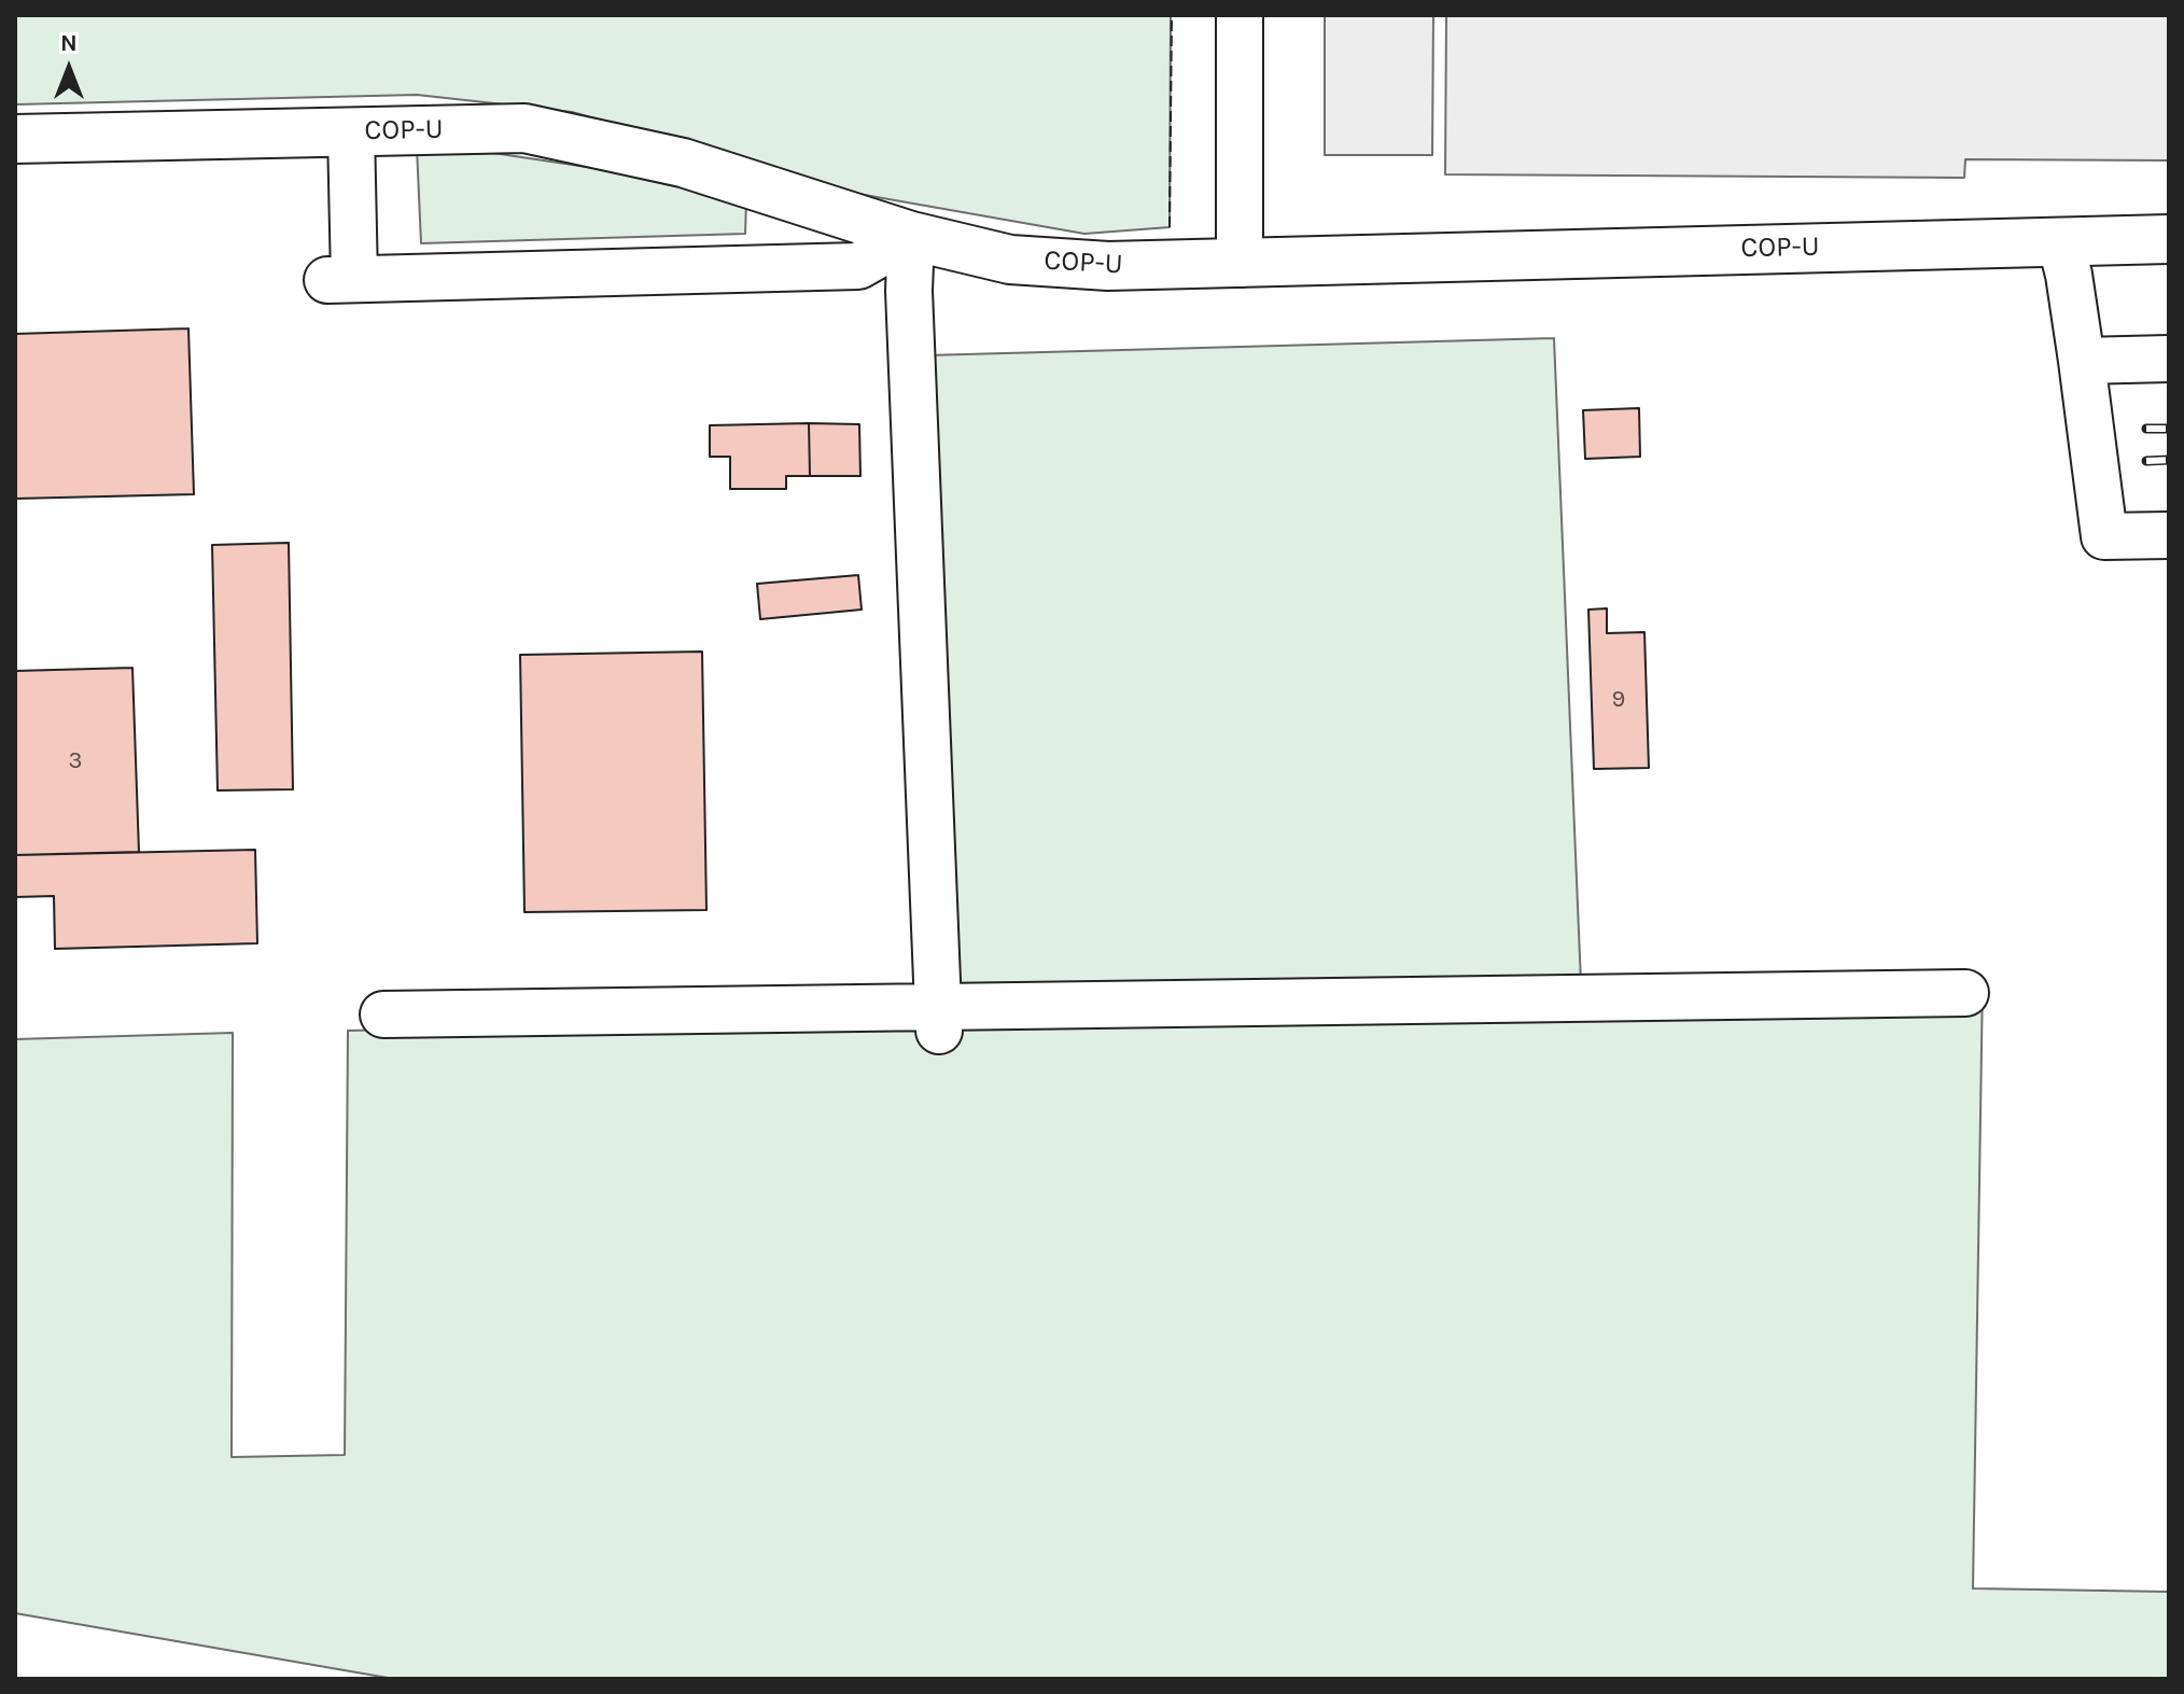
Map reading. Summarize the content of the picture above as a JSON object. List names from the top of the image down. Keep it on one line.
{"streets":{"main road":["COP-U"]},"house_numbers":["9","3"],"north":"top"}
